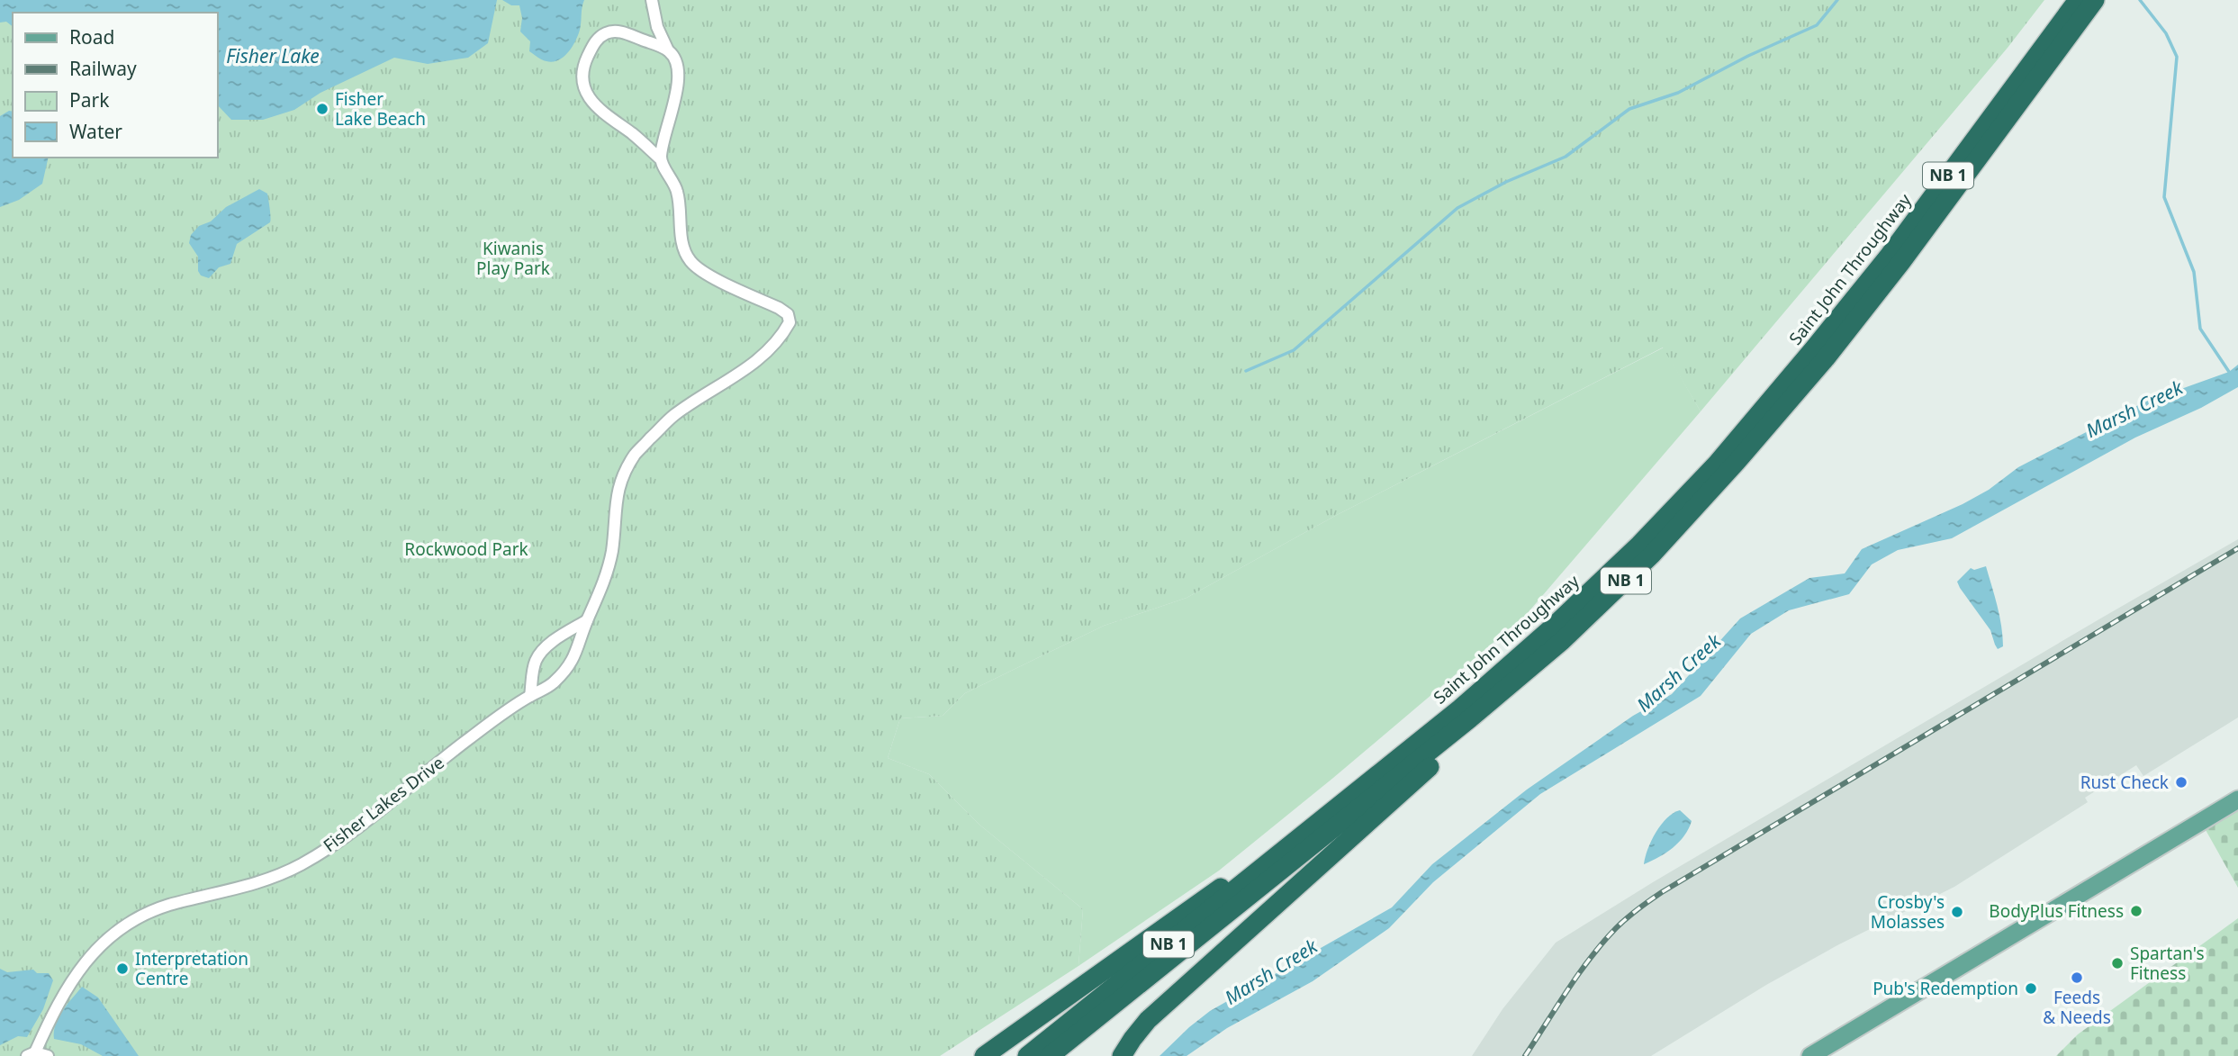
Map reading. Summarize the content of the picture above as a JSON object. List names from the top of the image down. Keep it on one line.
{"streets":{"highway":["NB 1","Saint John Throughway"],"street":["Fisher Lakes Drive"]},"water":["Fisher Lake","Marsh Creek"],"parks":["Kiwanis Play Park","Rockwood Park"],"places":["Fisher Lake Beach","Rust Check","BodyPlus Fitness","Crosby's Molasses","Spartan's Fitness","Interpretation Centre","Feeds & Needs","Pub's Redemption"],"legend":["Road","Railway","Park","Water"]}
